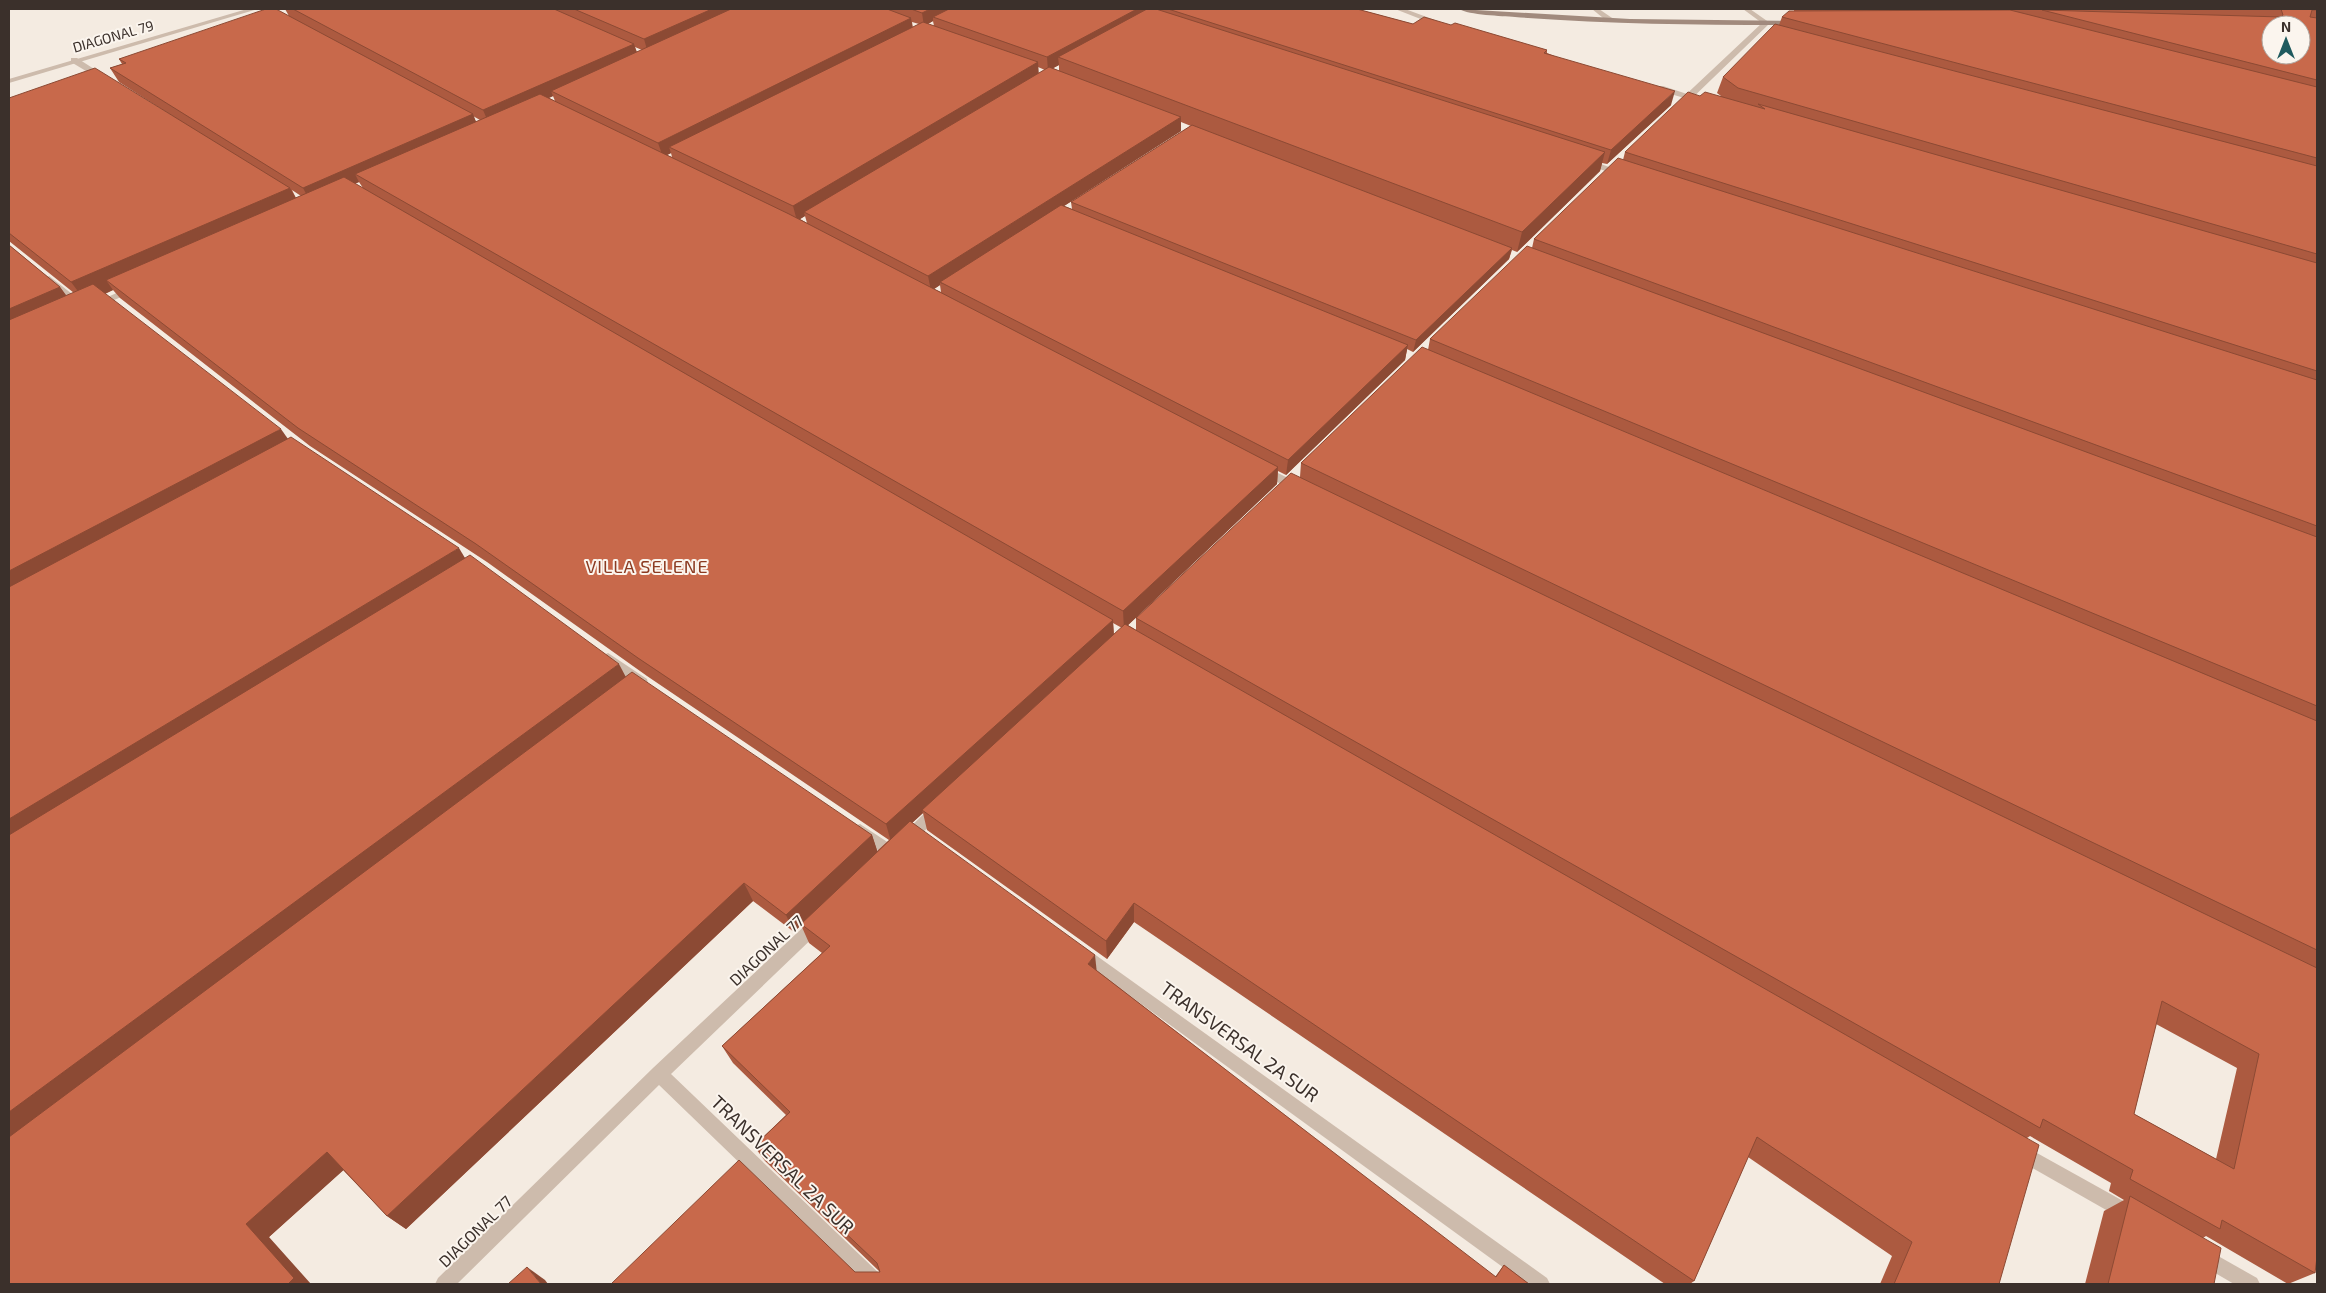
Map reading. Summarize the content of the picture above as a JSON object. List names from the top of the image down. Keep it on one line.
{"streets":{"street":["DIAGONAL 79","DIAGONAL 77","TRANSVERSAL 2A SUR"]},"crossings":[["DIAGONAL 77","TRANSVERSAL 2A SUR"]],"districts":["VILLA SELENE"],"north":"top"}
